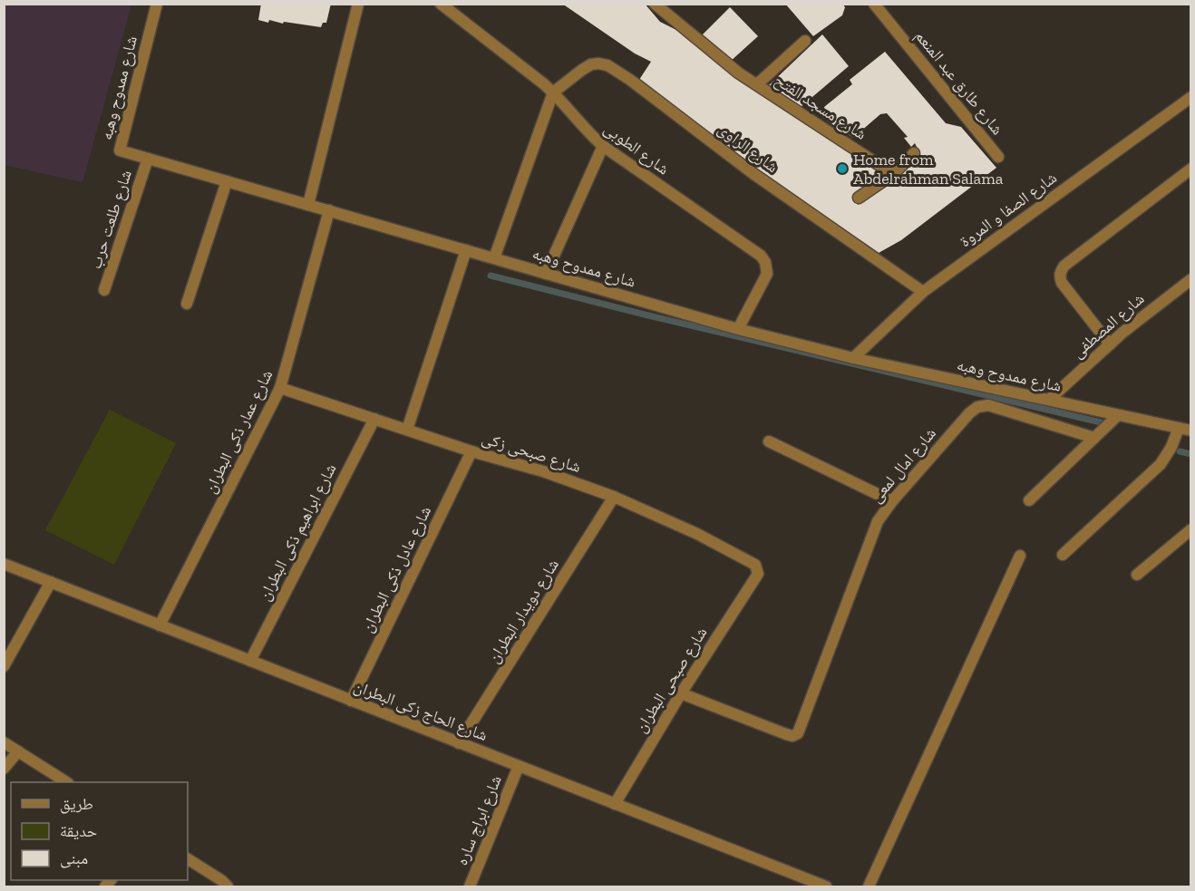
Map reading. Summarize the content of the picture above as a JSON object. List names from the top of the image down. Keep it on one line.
{"streets":{"street":["شارع طارق عبد المنعم","شارع ممدوح وهبه","شارع مسجد الفتح","شارع الراوى","شارع الطوبى","شارع الصفا و المروة","شارع طلعت حرب","شارع المصطفى","شارع عمار ذكى البطران","شارع صبحى زكى","شارع امال لمعى","شارع ابراهيم ذكى البطران","شارع عادل ذكى البطران","شارع دويدار البطران","شارع صبحى البطران","شارع الحاج زكى البطران","شارع ابراج ساره"]},"crossings":[["شارع ممدوح وهبه","شارع الطوبى"],["شارع ممدوح وهبه","شارع الصفا و المروة"],["شارع ممدوح وهبه","شارع طلعت حرب"],["شارع ممدوح وهبه","شارع المصطفى"],["شارع ممدوح وهبه","شارع عمار ذكى البطران"],["شارع الراوى","شارع الطوبى"],["شارع الراوى","شارع الصفا و المروة"],["شارع عمار ذكى البطران","شارع صبحى زكى"],["شارع عمار ذكى البطران","شارع الحاج زكى البطران"],["شارع صبحى زكى","شارع ابراهيم ذكى البطران"],["شارع صبحى زكى","شارع عادل ذكى البطران"],["شارع صبحى زكى","شارع دويدار البطران"],["شارع صبحى زكى","شارع صبحى البطران"],["شارع امال لمعى","شارع صبحى البطران"],["شارع ابراهيم ذكى البطران","شارع الحاج زكى البطران"],["شارع عادل ذكى البطران","شارع الحاج زكى البطران"],["شارع دويدار البطران","شارع الحاج زكى البطران"],["شارع صبحى البطران","شارع الحاج زكى البطران"],["شارع الحاج زكى البطران","شارع ابراج ساره"]],"places":["Home from Abdelrahman Salama"],"legend":["طريق","حديقة","مبنى"]}
